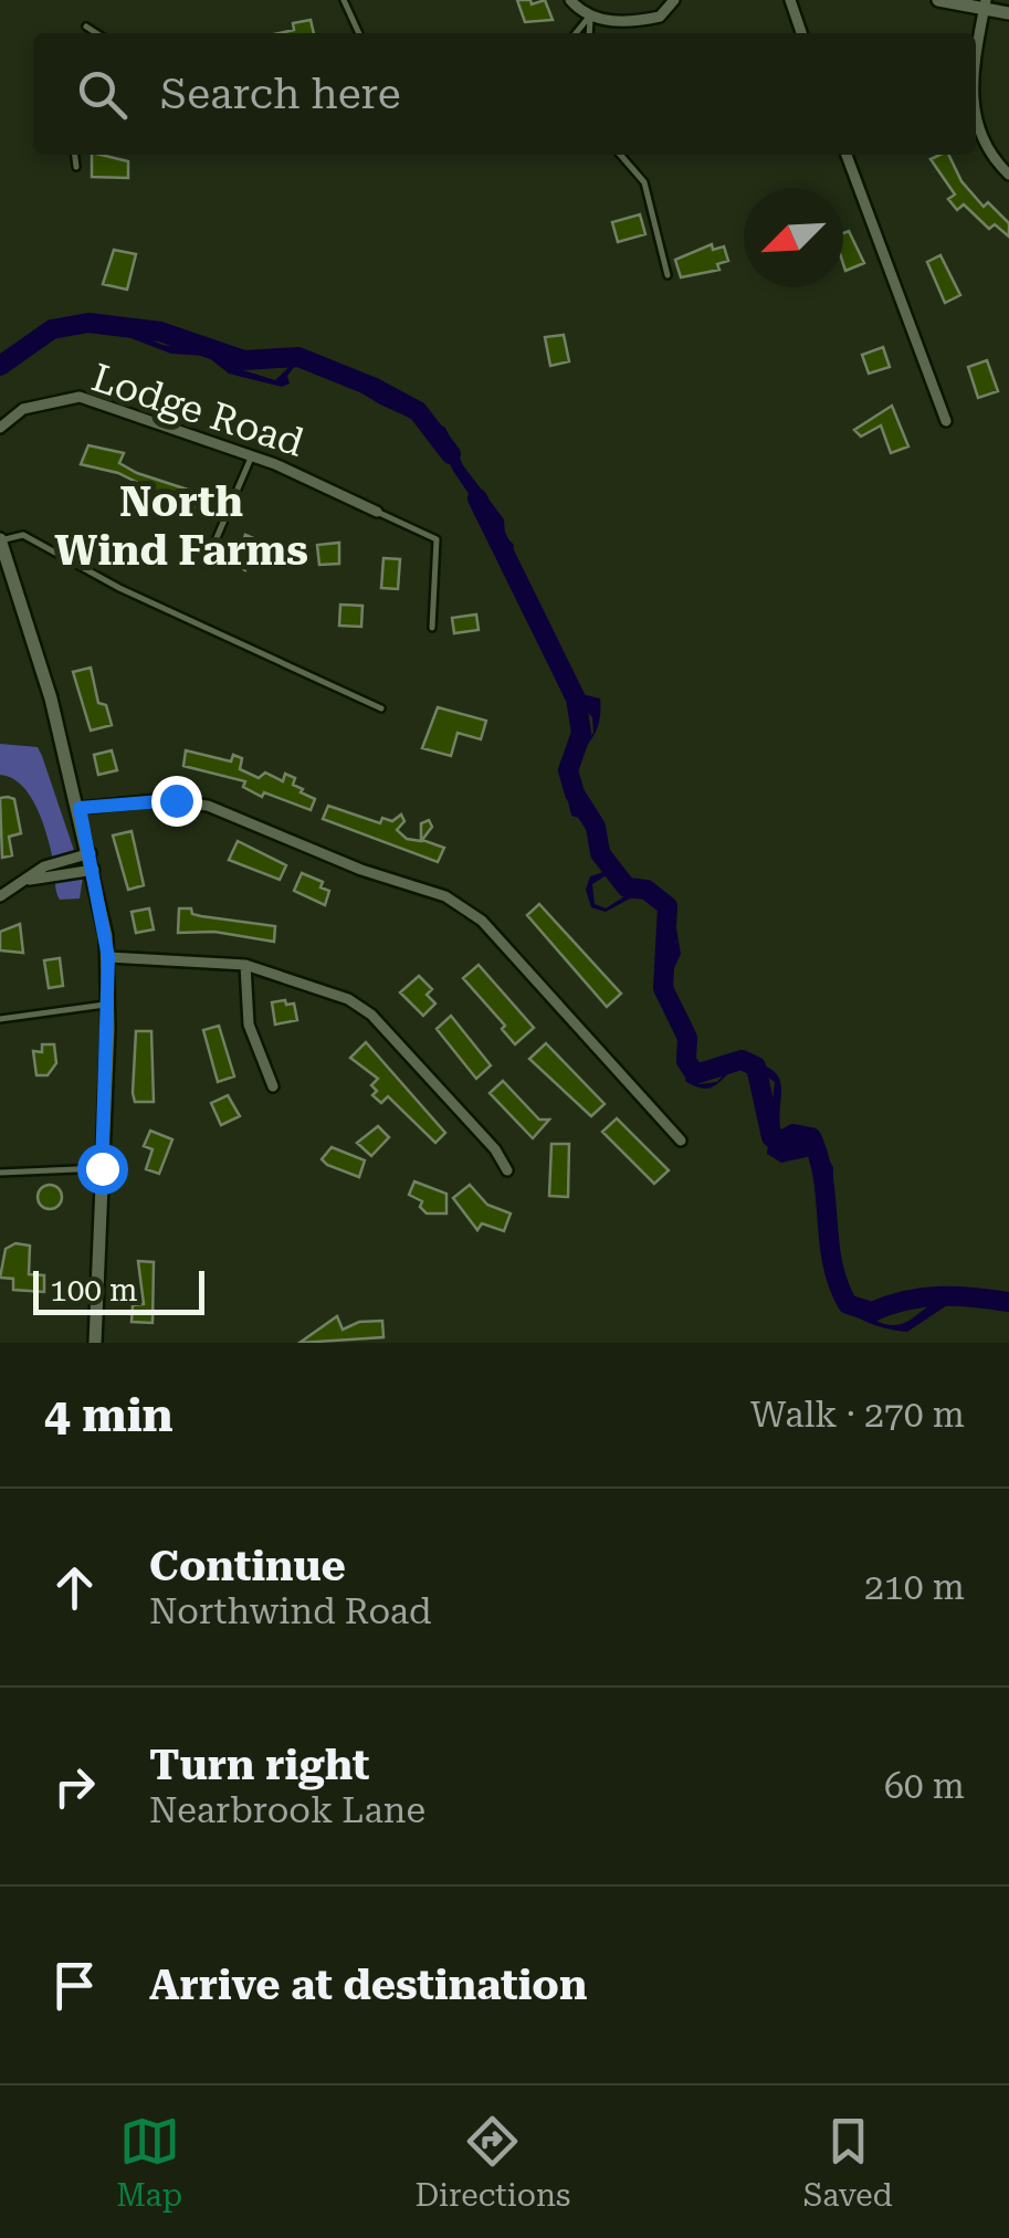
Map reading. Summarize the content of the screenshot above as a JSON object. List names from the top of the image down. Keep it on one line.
{"streets":{"street":["Lodge Road"]},"districts":["North Wind Farms"],"scale_bar":"100 m","north":"bottom left","page":{"search":"Search here","scale":"100 m","heading":["4 min","Walk · 270 m"],"list":[["Continue","Northwind Road","210 m"],["Turn right","Nearbrook Lane","60 m"],"Arrive at destination"],"nav":["Map","Directions","Saved"]}}
